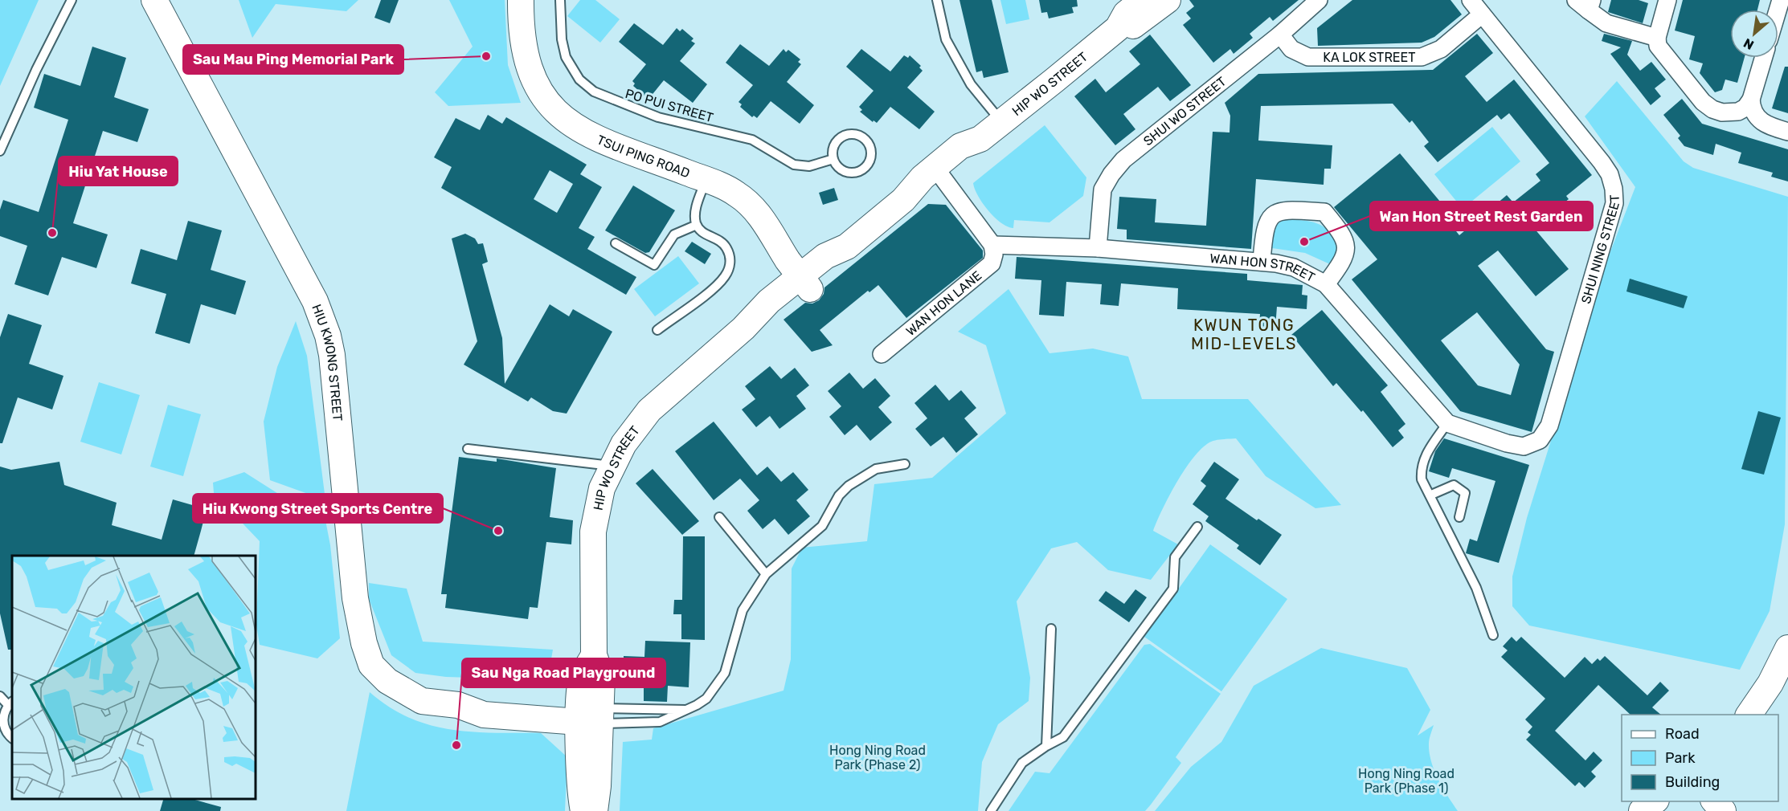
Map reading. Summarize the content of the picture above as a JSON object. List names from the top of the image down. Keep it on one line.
{"streets":{"main road":["HIP WO STREET","TSUI PING ROAD","HIU KWONG STREET"],"street":["KA LOK STREET","SHUI WO STREET","SHUI NING STREET","WAN HON STREET","WAN HON LANE"],"lane":["PO PUI STREET"]},"crossings":[["KA LOK STREET","SHUI WO STREET"],["KA LOK STREET","SHUI NING STREET"],["HIP WO STREET","TSUI PING ROAD"],["HIP WO STREET","HIU KWONG STREET"],["SHUI WO STREET","WAN HON STREET"],["SHUI NING STREET","WAN HON STREET"],["WAN HON STREET","WAN HON LANE"]],"districts":["KWUN TONG MID-LEVELS"],"parks":["Hong Ning Road Park (Phase 2)","Hong Ning Road Park (Phase 1)"],"places":["Sau Mau Ping Memorial Park","Hiu Yat House","Wan Hon Street Rest Garden","Hiu Kwong Street Sports Centre","Sau Nga Road Playground"],"legend":["Road","Park","Building"],"north":"bottom left"}
